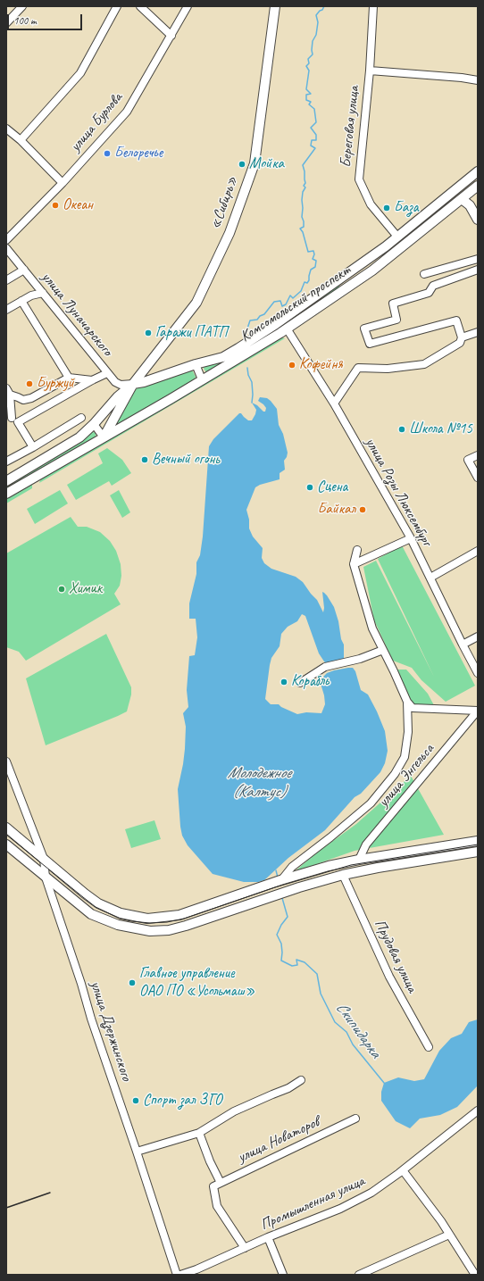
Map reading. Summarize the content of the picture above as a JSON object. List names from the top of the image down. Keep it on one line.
{"streets":{"main road":["«Сибирь»","Комсомольский проспект"],"street":["улица Бурлова","Береговая улица","улица Луначарского","улица Розы Люксембург","улица Энгельса","Прудовая улица","улица Дзержинского","улица Новаторов","Промышленная улица"]},"crossings":[["Береговая улица","Комсомольский проспект"],["«Сибирь»","Комсомольский проспект"],["Комсомольский проспект","улица Розы Люксембург"],["улица Новаторов","Промышленная улица"]],"water":["Молодежное (Калтус)","Скипидарка"],"places":["Белоречье","Мойка","Океан","База","Гаражи ПАТП","Кофейня","Буржуй","Школа №15","Вечный огонь","Сцена","Байкал","Химик","Корабль","Главное управление ОАО ПО «Усольмаш»","Спорт зал ЗГО"],"scale_bar":"100 m"}
